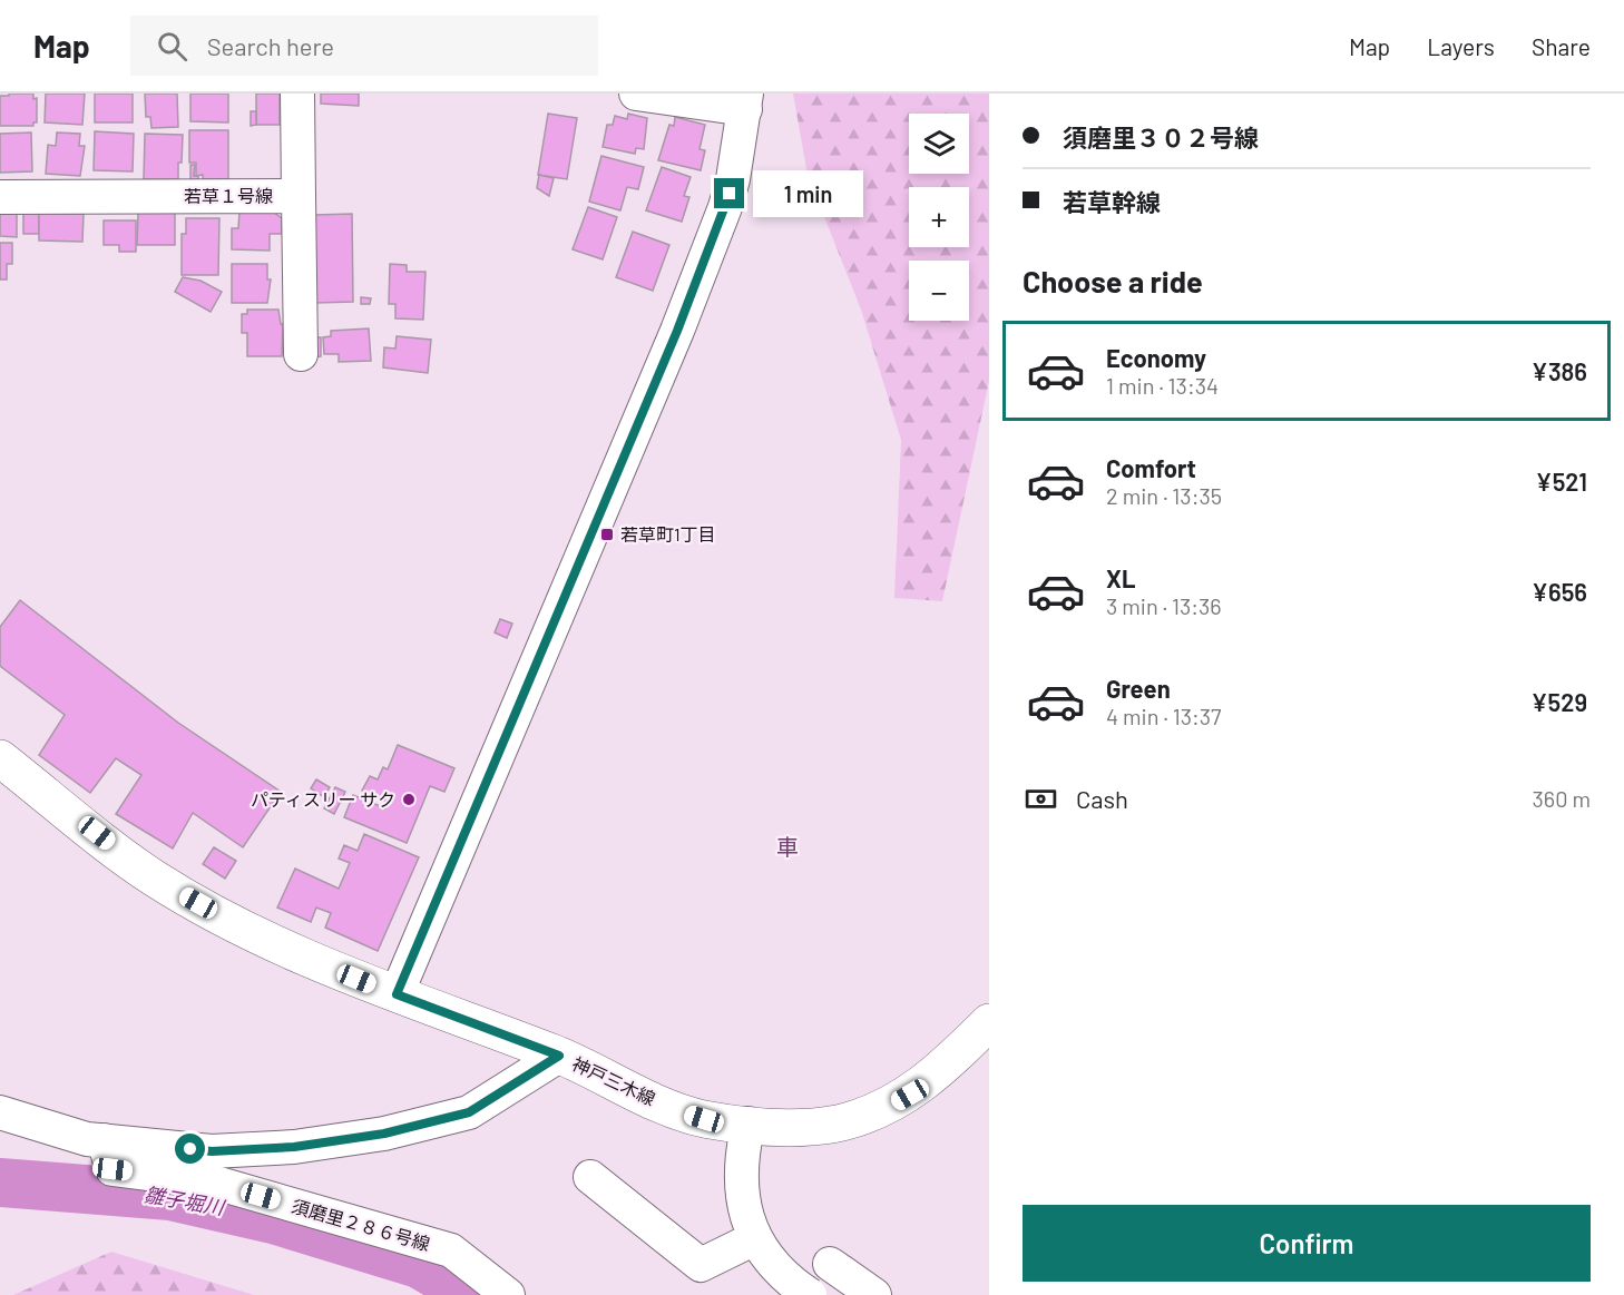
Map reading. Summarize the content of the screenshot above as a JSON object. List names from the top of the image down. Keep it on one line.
{"streets":{"main road":["神戸三木線"],"street":["若草１号線","須磨里２８６号線"]},"districts":["車"],"water":["雛子堀川"],"places":{"transit":["若草町1丁目"],"other":["パティスリー サク"]},"page":{"header":"Map","search":"Search here","nav":["Map","Layers","Share"],"banner":["須磨里３０２号線","若草幹線"],"map_buttons":["+","−"],"bubble":"1 min","heading":"Choose a ride","list":[{"name":"Economy","note":"1 min · 13:34","value":"¥386"},{"name":"Comfort","note":"2 min · 13:35","value":"¥521"},{"name":"XL","note":"3 min · 13:36","value":"¥656"},{"name":"Green","note":"4 min · 13:37","value":"¥529"}],"pay":["Cash","360 m"],"buttons":"Confirm"}}
